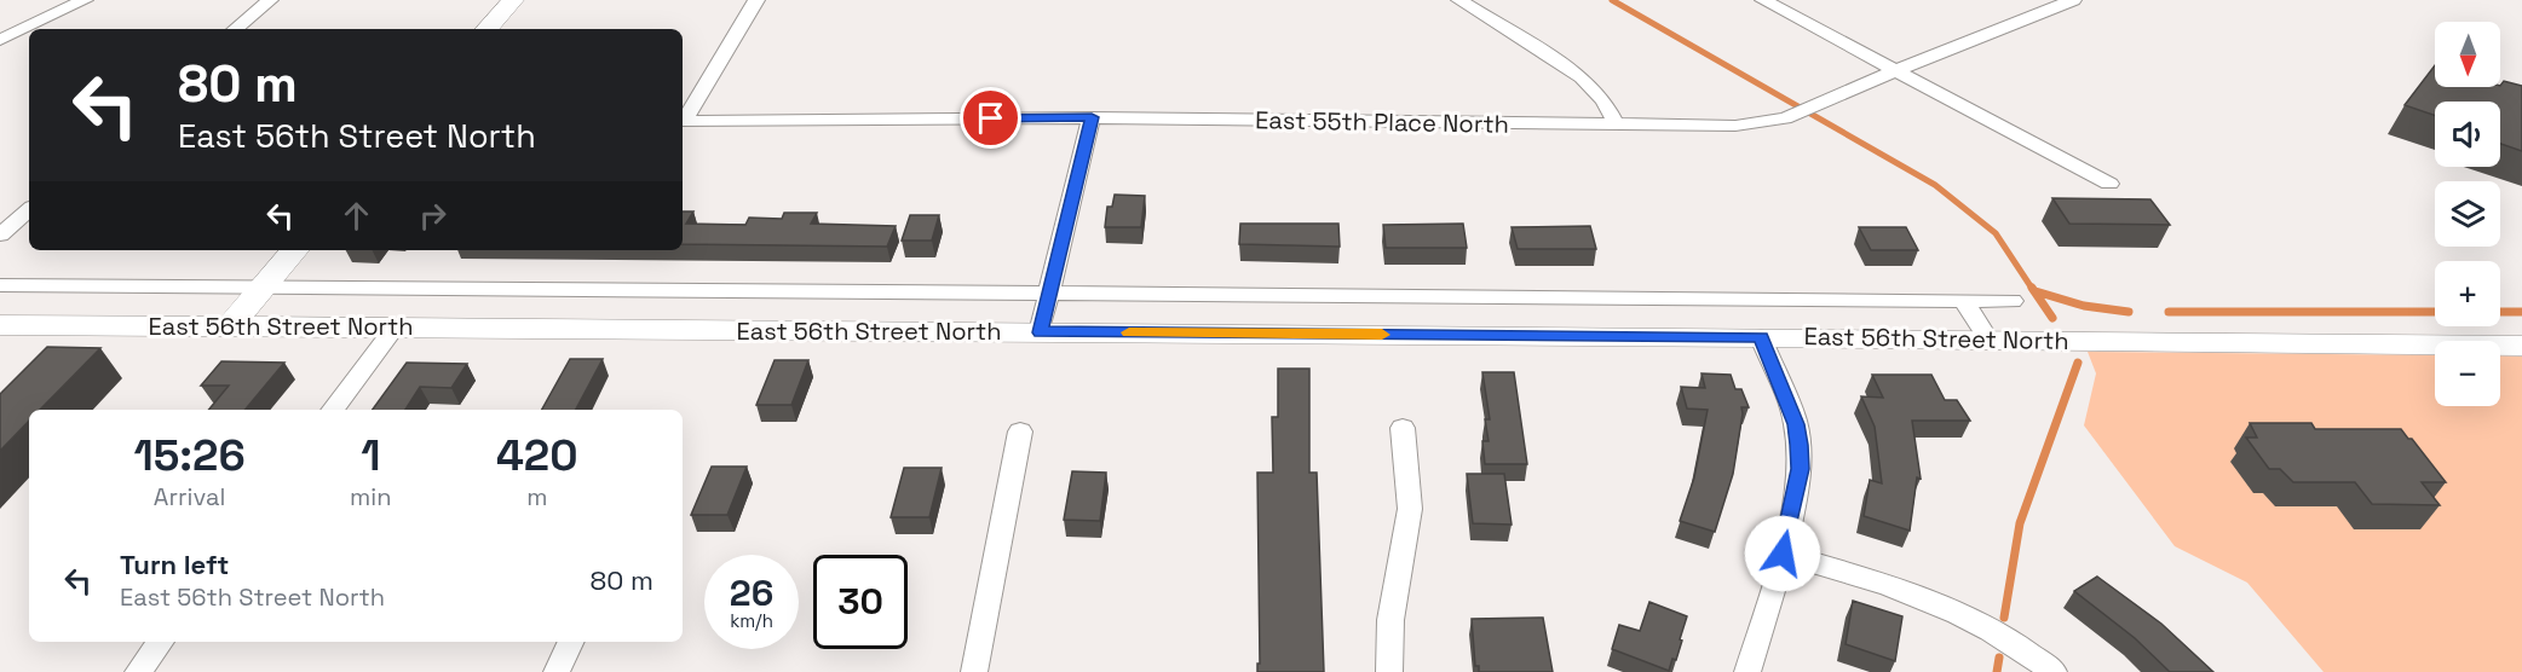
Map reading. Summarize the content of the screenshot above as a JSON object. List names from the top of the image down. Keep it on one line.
{"streets":{"street":["East 55th Place North","East 56th Street North"]},"north":"bottom","page":{"map_buttons":["+","−"],"turn":["80 m","East 56th Street North"],"eta":["15:26","Arrival","1","min","420","m"],"list":[{"name":"Turn left","note":"East 56th Street North","value":"80 m"}],"speed":"26 km/h","limit":"30"}}
